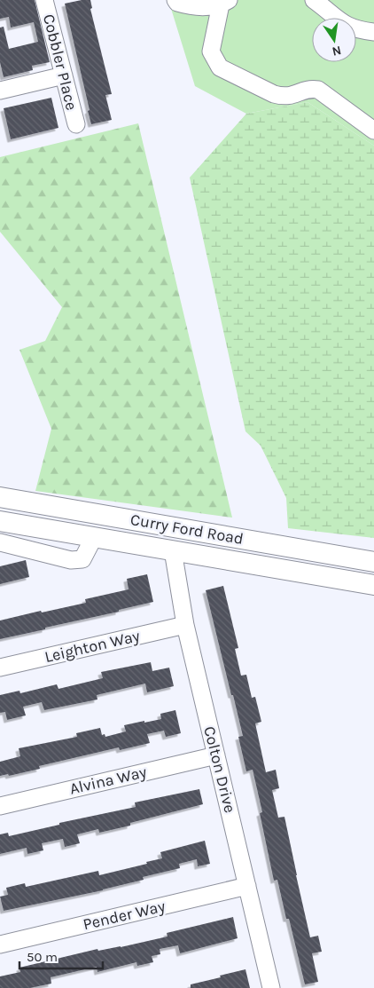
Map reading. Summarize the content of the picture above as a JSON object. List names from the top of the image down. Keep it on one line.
{"streets":{"main road":["Curry Ford Road"],"street":["Cobbler Place","Leighton Way","Colton Drive","Alvina Way","Pender Way"]},"crossings":[["Curry Ford Road","Colton Drive"],["Leighton Way","Colton Drive"],["Colton Drive","Alvina Way"],["Colton Drive","Pender Way"]],"scale_bar":"50 m","north":"bottom"}
